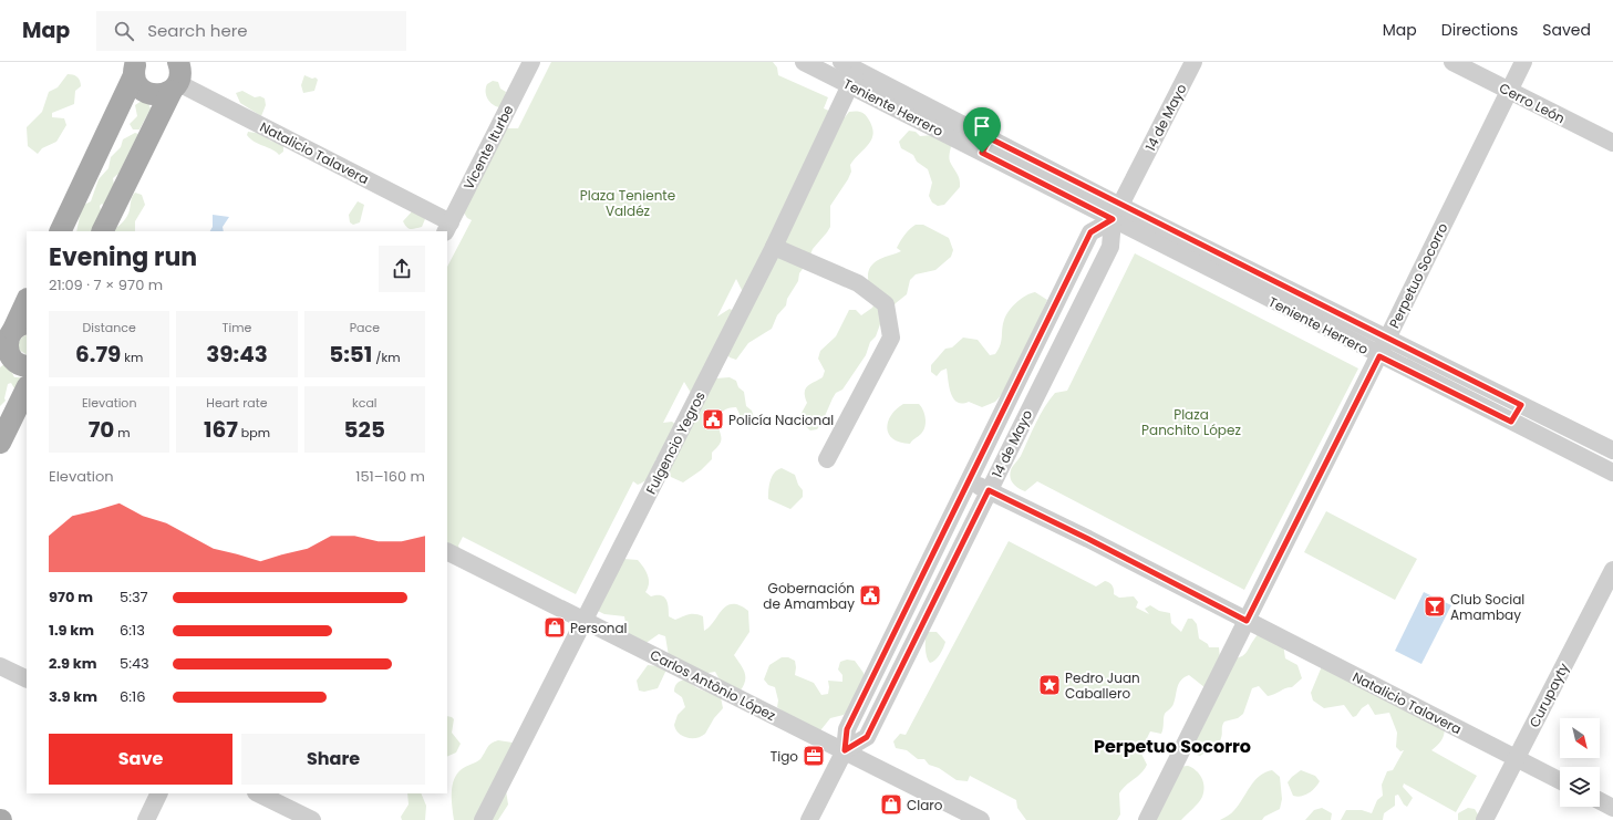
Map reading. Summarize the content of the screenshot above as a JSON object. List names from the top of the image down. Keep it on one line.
{"streets":{"street":["Cerro León","Teniente Herrero","14 de Mayo","Vicente Iturbe","Natalicio Talavera","Perpetuo Socorro","Fulgencio Yegros","Carlos Antônio López","Curupayty"]},"crossings":[["Cerro León","Perpetuo Socorro"],["Teniente Herrero","14 de Mayo"],["Teniente Herrero","Perpetuo Socorro"],["Teniente Herrero","Fulgencio Yegros"],["14 de Mayo","Natalicio Talavera"],["14 de Mayo","Carlos Antônio López"],["Vicente Iturbe","Natalicio Talavera"],["Natalicio Talavera","Perpetuo Socorro"],["Natalicio Talavera","Curupayty"],["Fulgencio Yegros","Carlos Antônio López"]],"districts":["Perpetuo Socorro"],"parks":["Plaza Teniente Valdéz","Plaza Panchito López"],"places":{"public building":["Policía Nacional","Gobernación de Amambay"],"bar":["Club Social Amambay"],"shop":["Personal","Claro"],"place":["Pedro Juan Caballero"],"office":["Tigo"]},"north":"bottom right","page":{"header":"Map","search":"Search here","nav":["Map","Directions","Saved"],"heading":["Evening run","21:09 · 7 × 970 m"],"stats":[["Distance","6.79 km"],["Time","39:43"],["Pace","5:51 /km"],["Elevation","70 m"],["Heart rate","167 bpm"],["kcal","525"]],"chart":["Elevation","151–160 m"],"list":[{"name":"970 m","note":"5:37"},{"name":"1.9 km","note":"6:13"},{"name":"2.9 km","note":"5:43"},{"name":"3.9 km","note":"6:16"}],"buttons":["Save","Share"]}}
